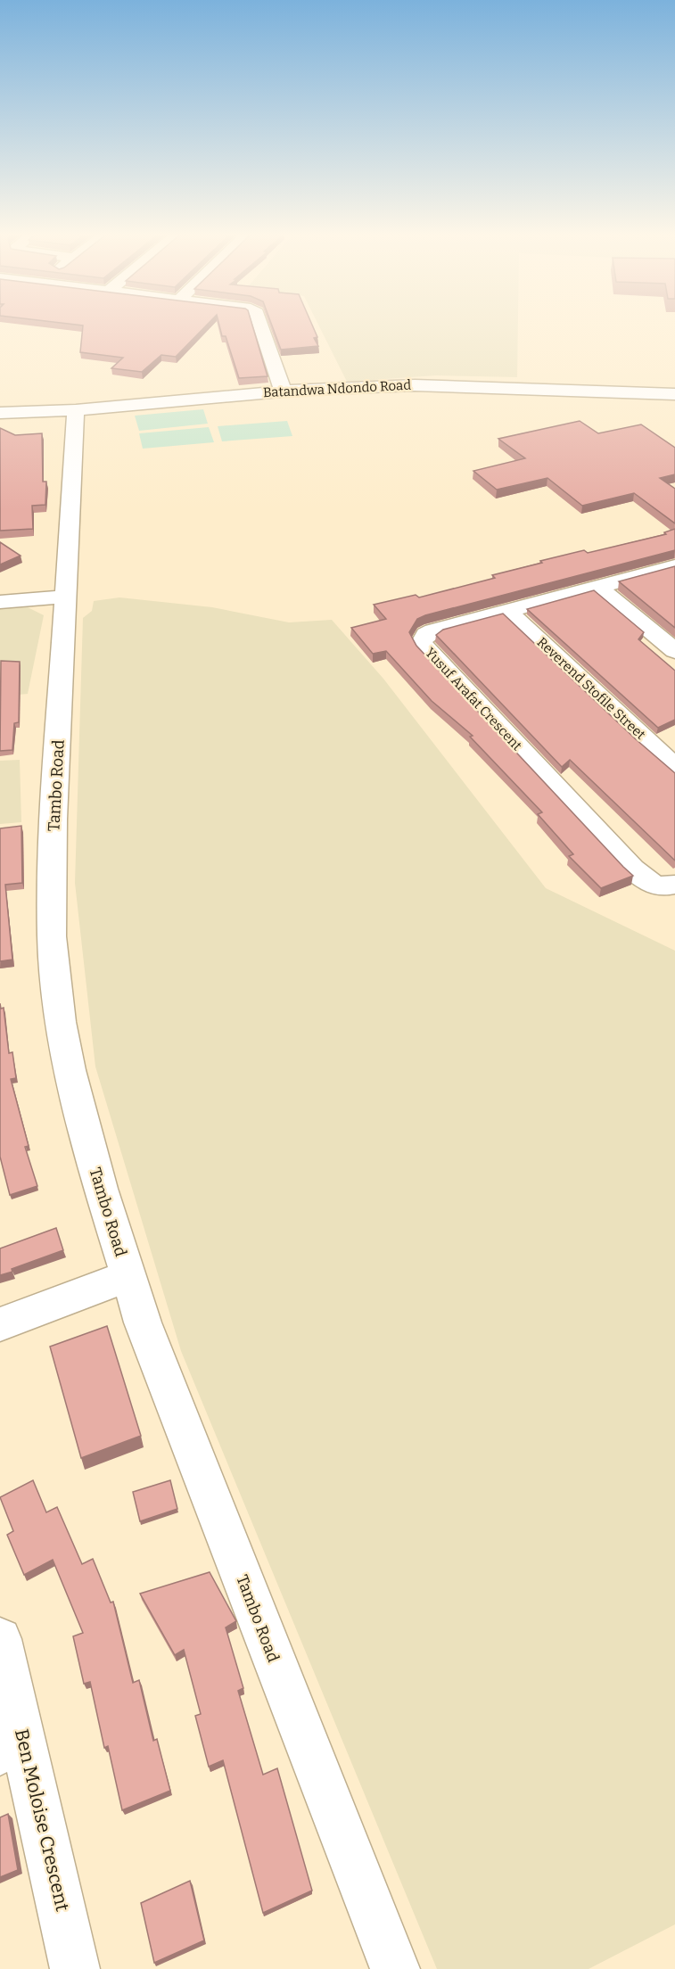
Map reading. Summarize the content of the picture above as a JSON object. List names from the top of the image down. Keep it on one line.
{"streets":{"street":["Batandwa Ndondo Road","Reverend Stofile Street","Yusuf Arafat Crescent","Tambo Road","Ben Moloise Crescent"]},"crossings":[["Batandwa Ndondo Road","Tambo Road"],["Reverend Stofile Street","Yusuf Arafat Crescent"]]}
